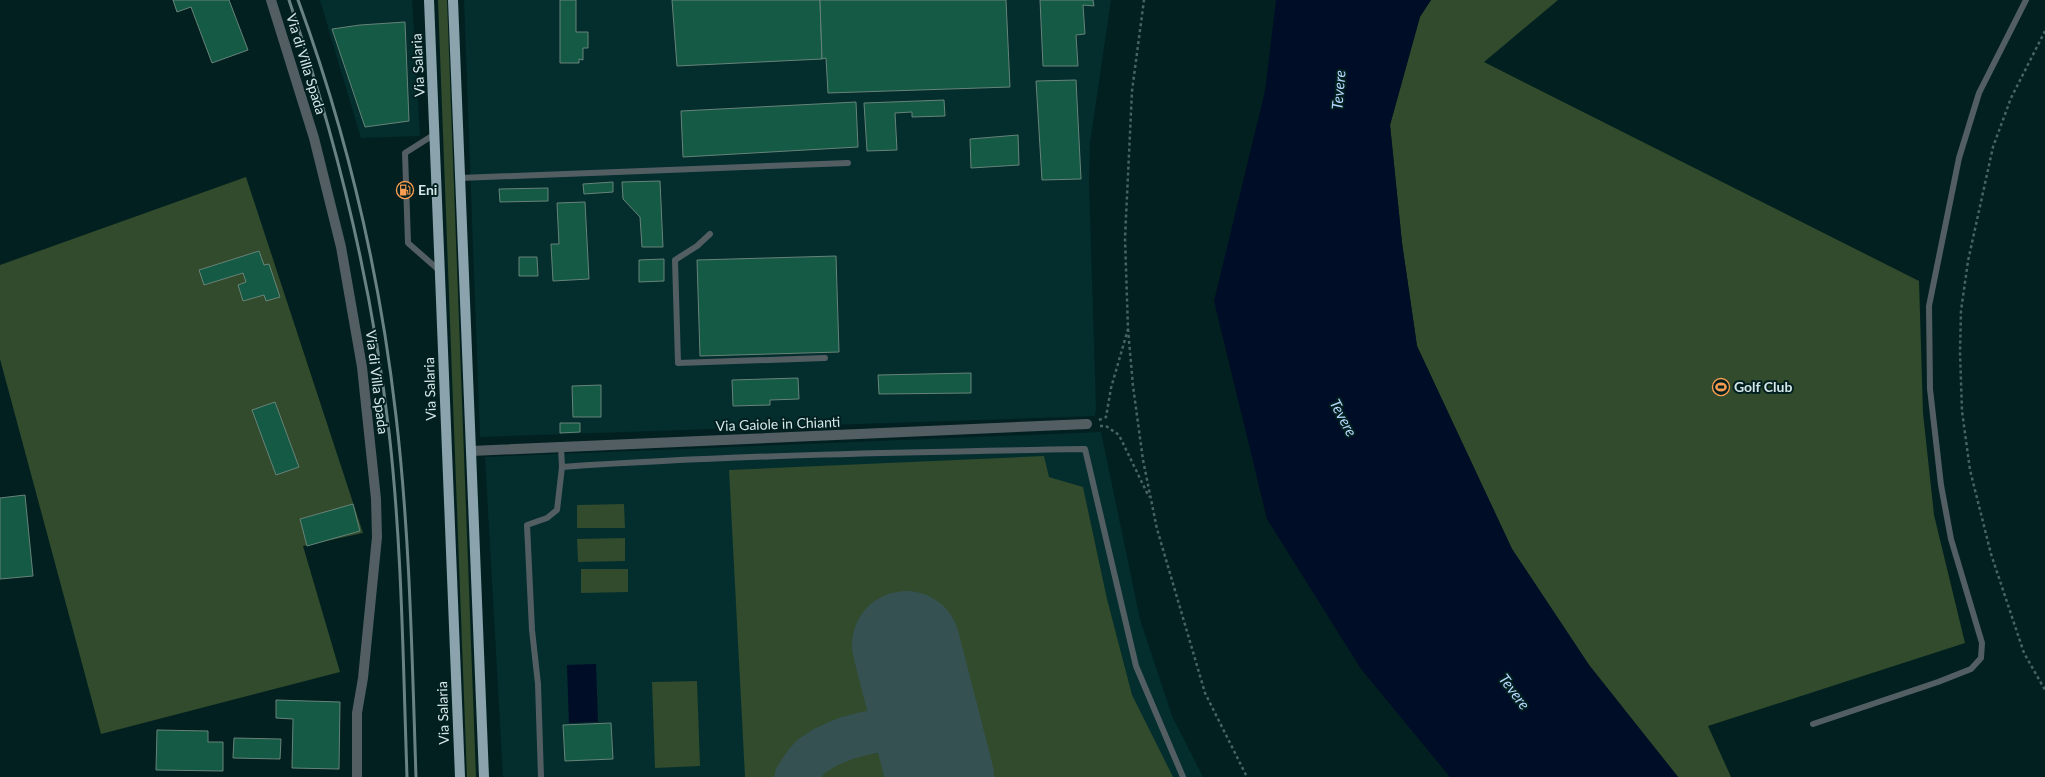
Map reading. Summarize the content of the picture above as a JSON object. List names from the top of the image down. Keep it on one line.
{"streets":{"main road":["Via Salaria"],"street":["Via di Villa Spada","Via Gaiole in Chianti"]},"water":["Tevere"],"places":{"fuel station":["Eni"],"sports":["Golf Club"]}}
